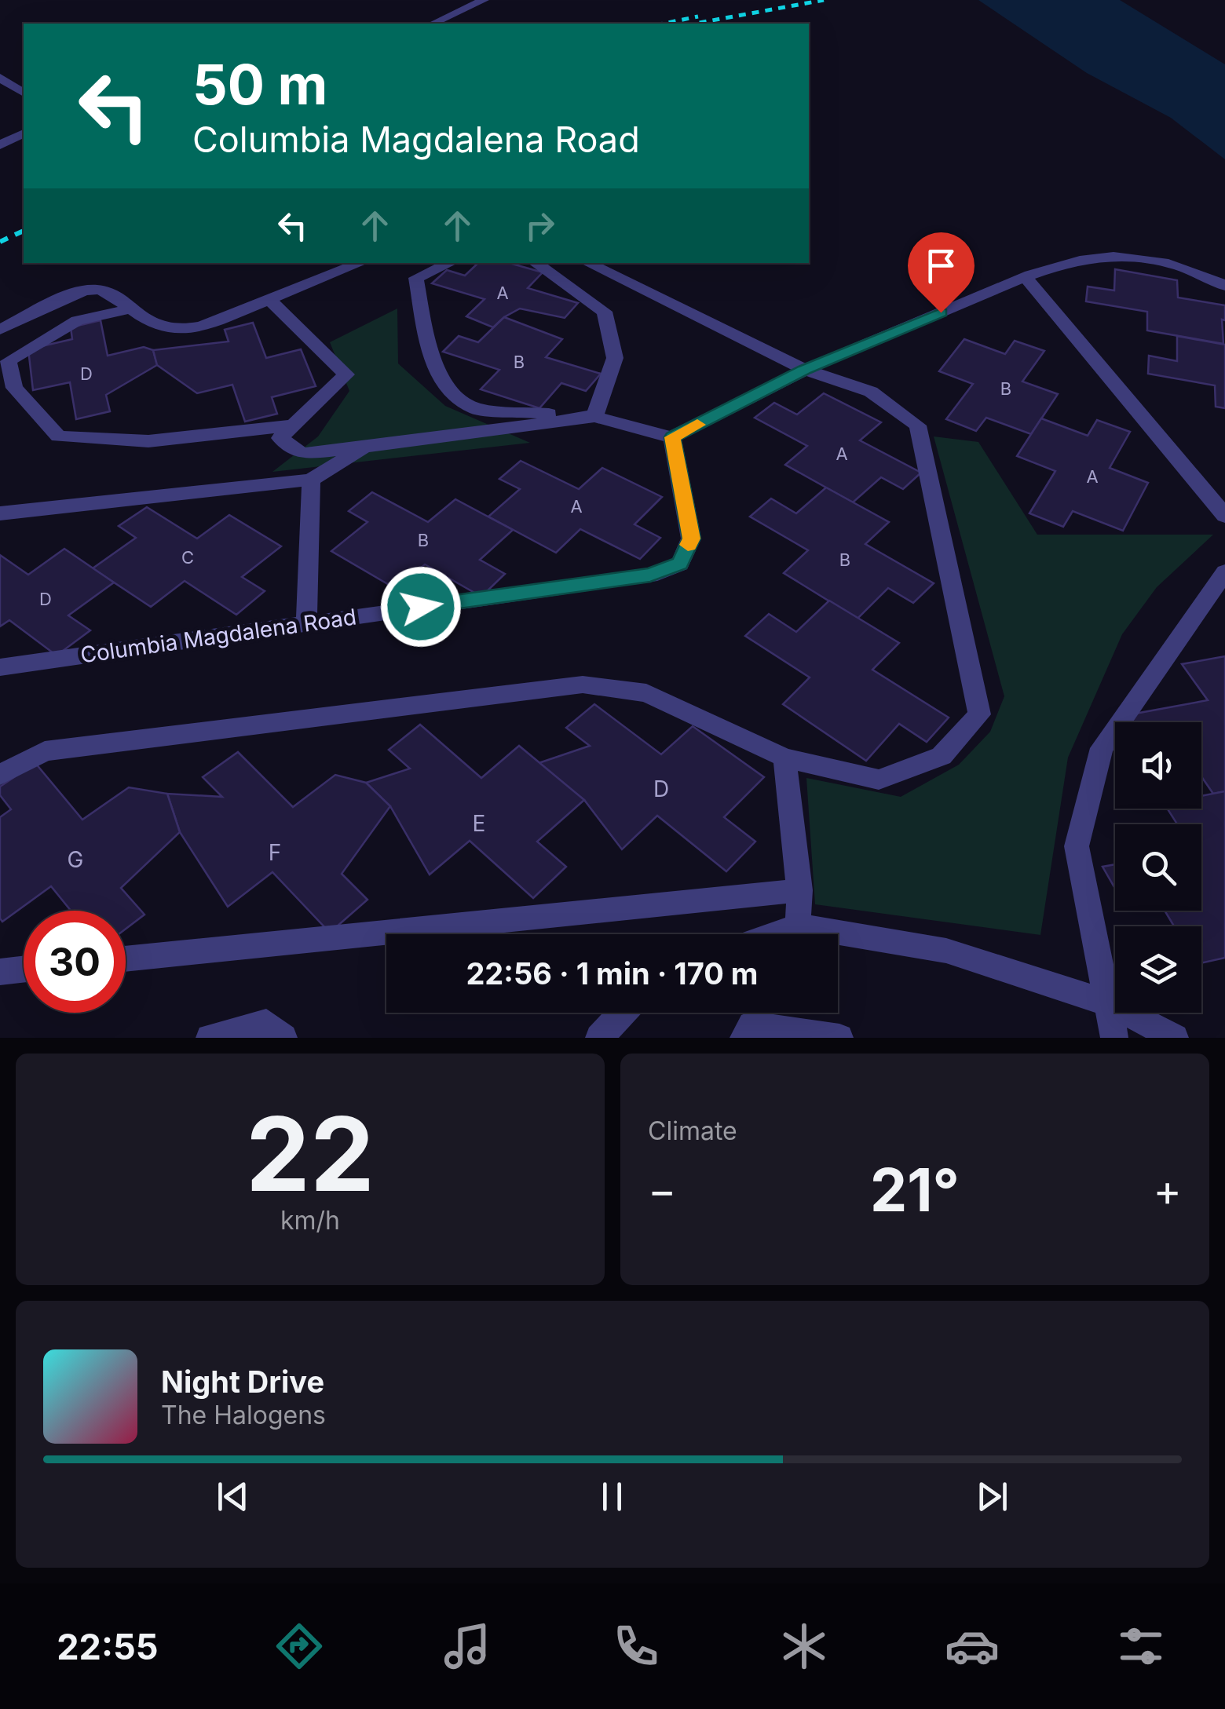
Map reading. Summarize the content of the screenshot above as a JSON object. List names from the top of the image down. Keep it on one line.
{"streets":{"street":["Columbia Magdalena Road"]},"house_numbers":["A","B","D","B","A","A","A","B","C","B","D","D","E","F","G"],"page":{"turn":["50 m","Columbia Magdalena Road"],"limit":"30","trip":"22:56 · 1 min · 170 m","tile":[["22","km/h"],"Climate"],"heat":["−","21°","+"],"song":["Night Drive","The Halogens"],"tabs":"22:55"}}
